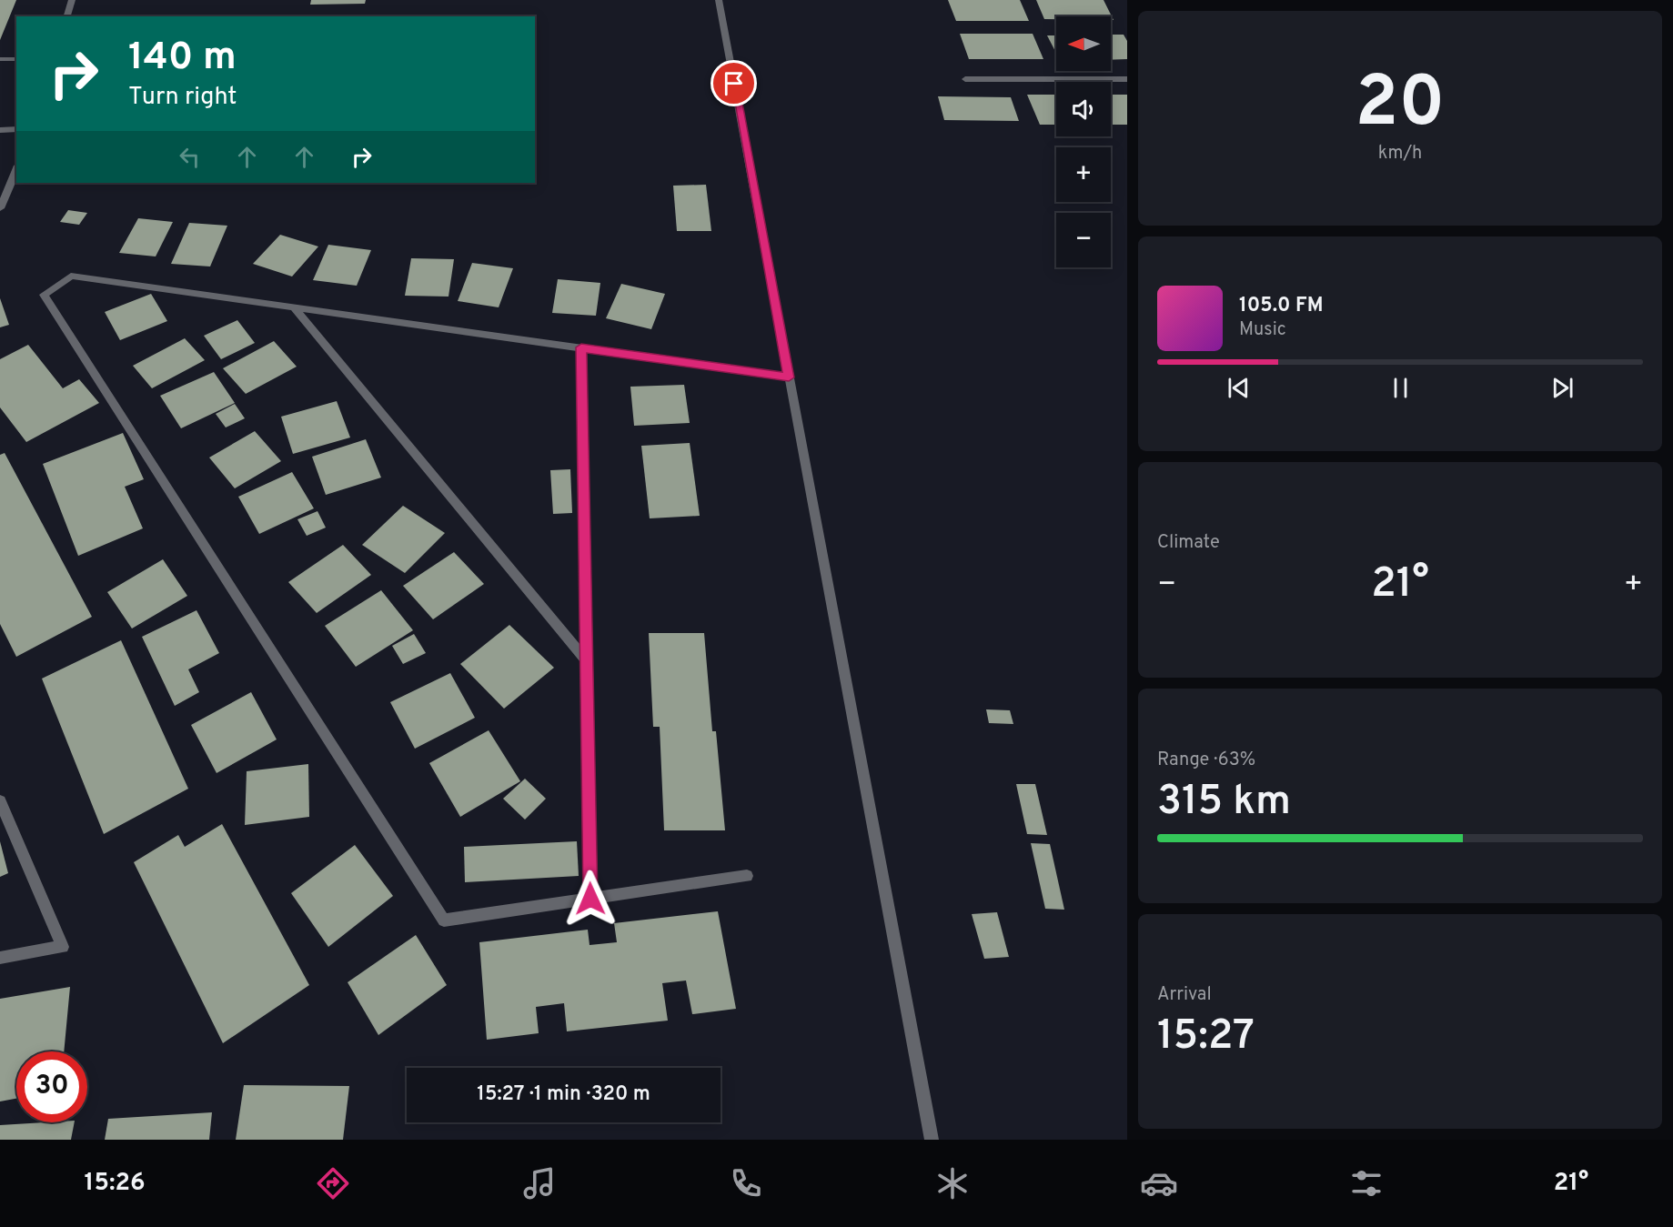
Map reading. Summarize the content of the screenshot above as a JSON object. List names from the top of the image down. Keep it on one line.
{"north":"left","page":{"tile":[["20","km/h"],"Climate",["Range · 63%","315 km"],["Arrival","15:27"]],"map_buttons":["+","−"],"turn":["140 m","Turn right"],"song":["105.0 FM","Music"],"heat":["−","21°","+"],"limit":"30","trip":"15:27 · 1 min · 320 m","tabs":["15:26","21°"]}}
